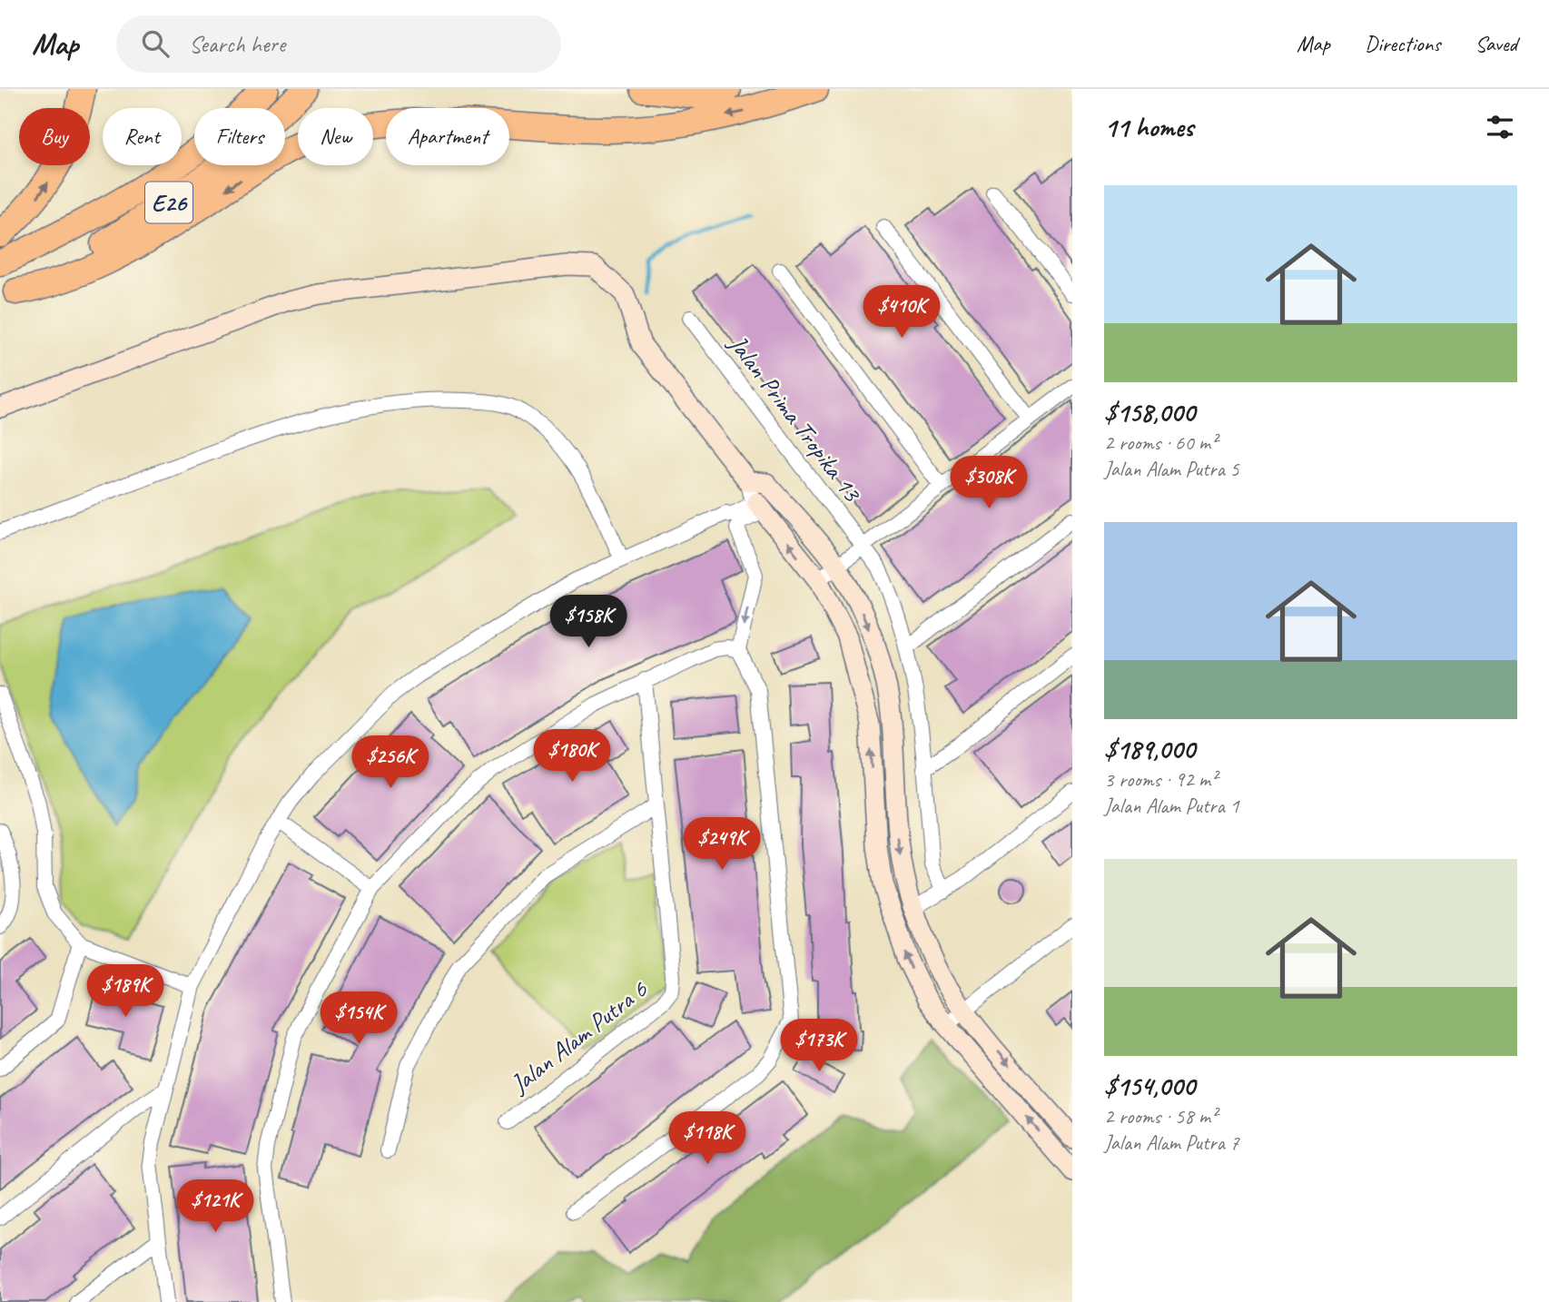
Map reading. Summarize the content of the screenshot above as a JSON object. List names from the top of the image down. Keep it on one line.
{"streets":{"highway":["E26"],"street":["Jalan Prima Tropika 13","Jalan Alam Putra 6"]},"page":{"header":"Map","search":"Search here","nav":["Map","Directions","Saved"],"heading":"11 homes","chip":["Buy","Rent","Filters","New","Apartment"],"list":[{"name":"$158,000","note":"2 rooms · 60 m² · Jalan Alam Putra 5"},{"name":"$189,000","note":"3 rooms · 92 m² · Jalan Alam Putra 1"},{"name":"$154,000","note":"2 rooms · 58 m² · Jalan Alam Putra 7"}],"price":["$410K","$308K","$158K","$180K","$256K","$249K","$189K","$154K","$173K","$118K","$121K"]}}
